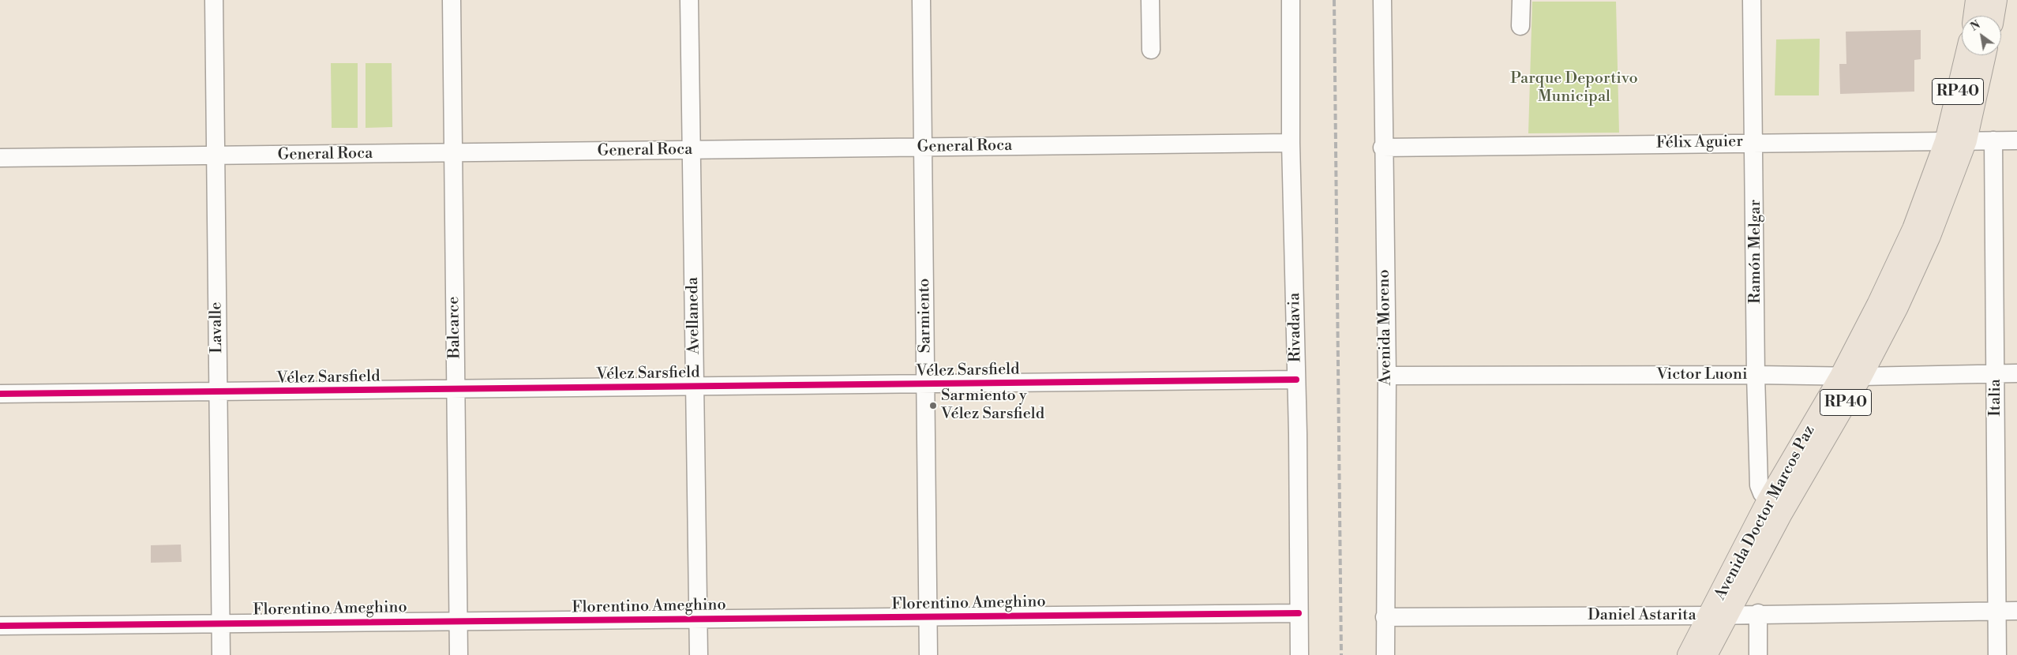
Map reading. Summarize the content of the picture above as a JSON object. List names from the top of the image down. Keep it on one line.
{"streets":{"main road":["RP40","Avenida Doctor Marcos Paz"],"street":["Félix Aguier","General Roca","Ramón Melgar","Avellaneda","Sarmiento","Lavalle","Balcarce","Rivadavia","Avenida Moreno","Vélez Sarsfield","Victor Luoni","Italia","Florentino Ameghino","Daniel Astarita"]},"crossings":[["Félix Aguier","Ramón Melgar"],["Félix Aguier","Avenida Moreno"],["Félix Aguier","Italia"],["Félix Aguier","Avenida Doctor Marcos Paz"],["General Roca","Avellaneda"],["General Roca","Sarmiento"],["General Roca","Lavalle"],["General Roca","Balcarce"],["General Roca","Rivadavia"],["Ramón Melgar","Victor Luoni"],["Ramón Melgar","Avenida Doctor Marcos Paz"],["Avellaneda","Vélez Sarsfield"],["Avellaneda","Florentino Ameghino"],["Sarmiento","Vélez Sarsfield"],["Sarmiento","Florentino Ameghino"],["Lavalle","Vélez Sarsfield"],["Lavalle","Florentino Ameghino"],["Balcarce","Vélez Sarsfield"],["Balcarce","Florentino Ameghino"],["Rivadavia","Vélez Sarsfield"],["Rivadavia","Florentino Ameghino"],["Avenida Moreno","Victor Luoni"],["Avenida Moreno","Daniel Astarita"],["Victor Luoni","Italia"],["Victor Luoni","Avenida Doctor Marcos Paz"],["Italia","Daniel Astarita"],["Avenida Doctor Marcos Paz","Daniel Astarita"]],"parks":["Parque Deportivo Municipal"],"places":["Sarmiento y Vélez Sarsfield"],"north":"top left"}
